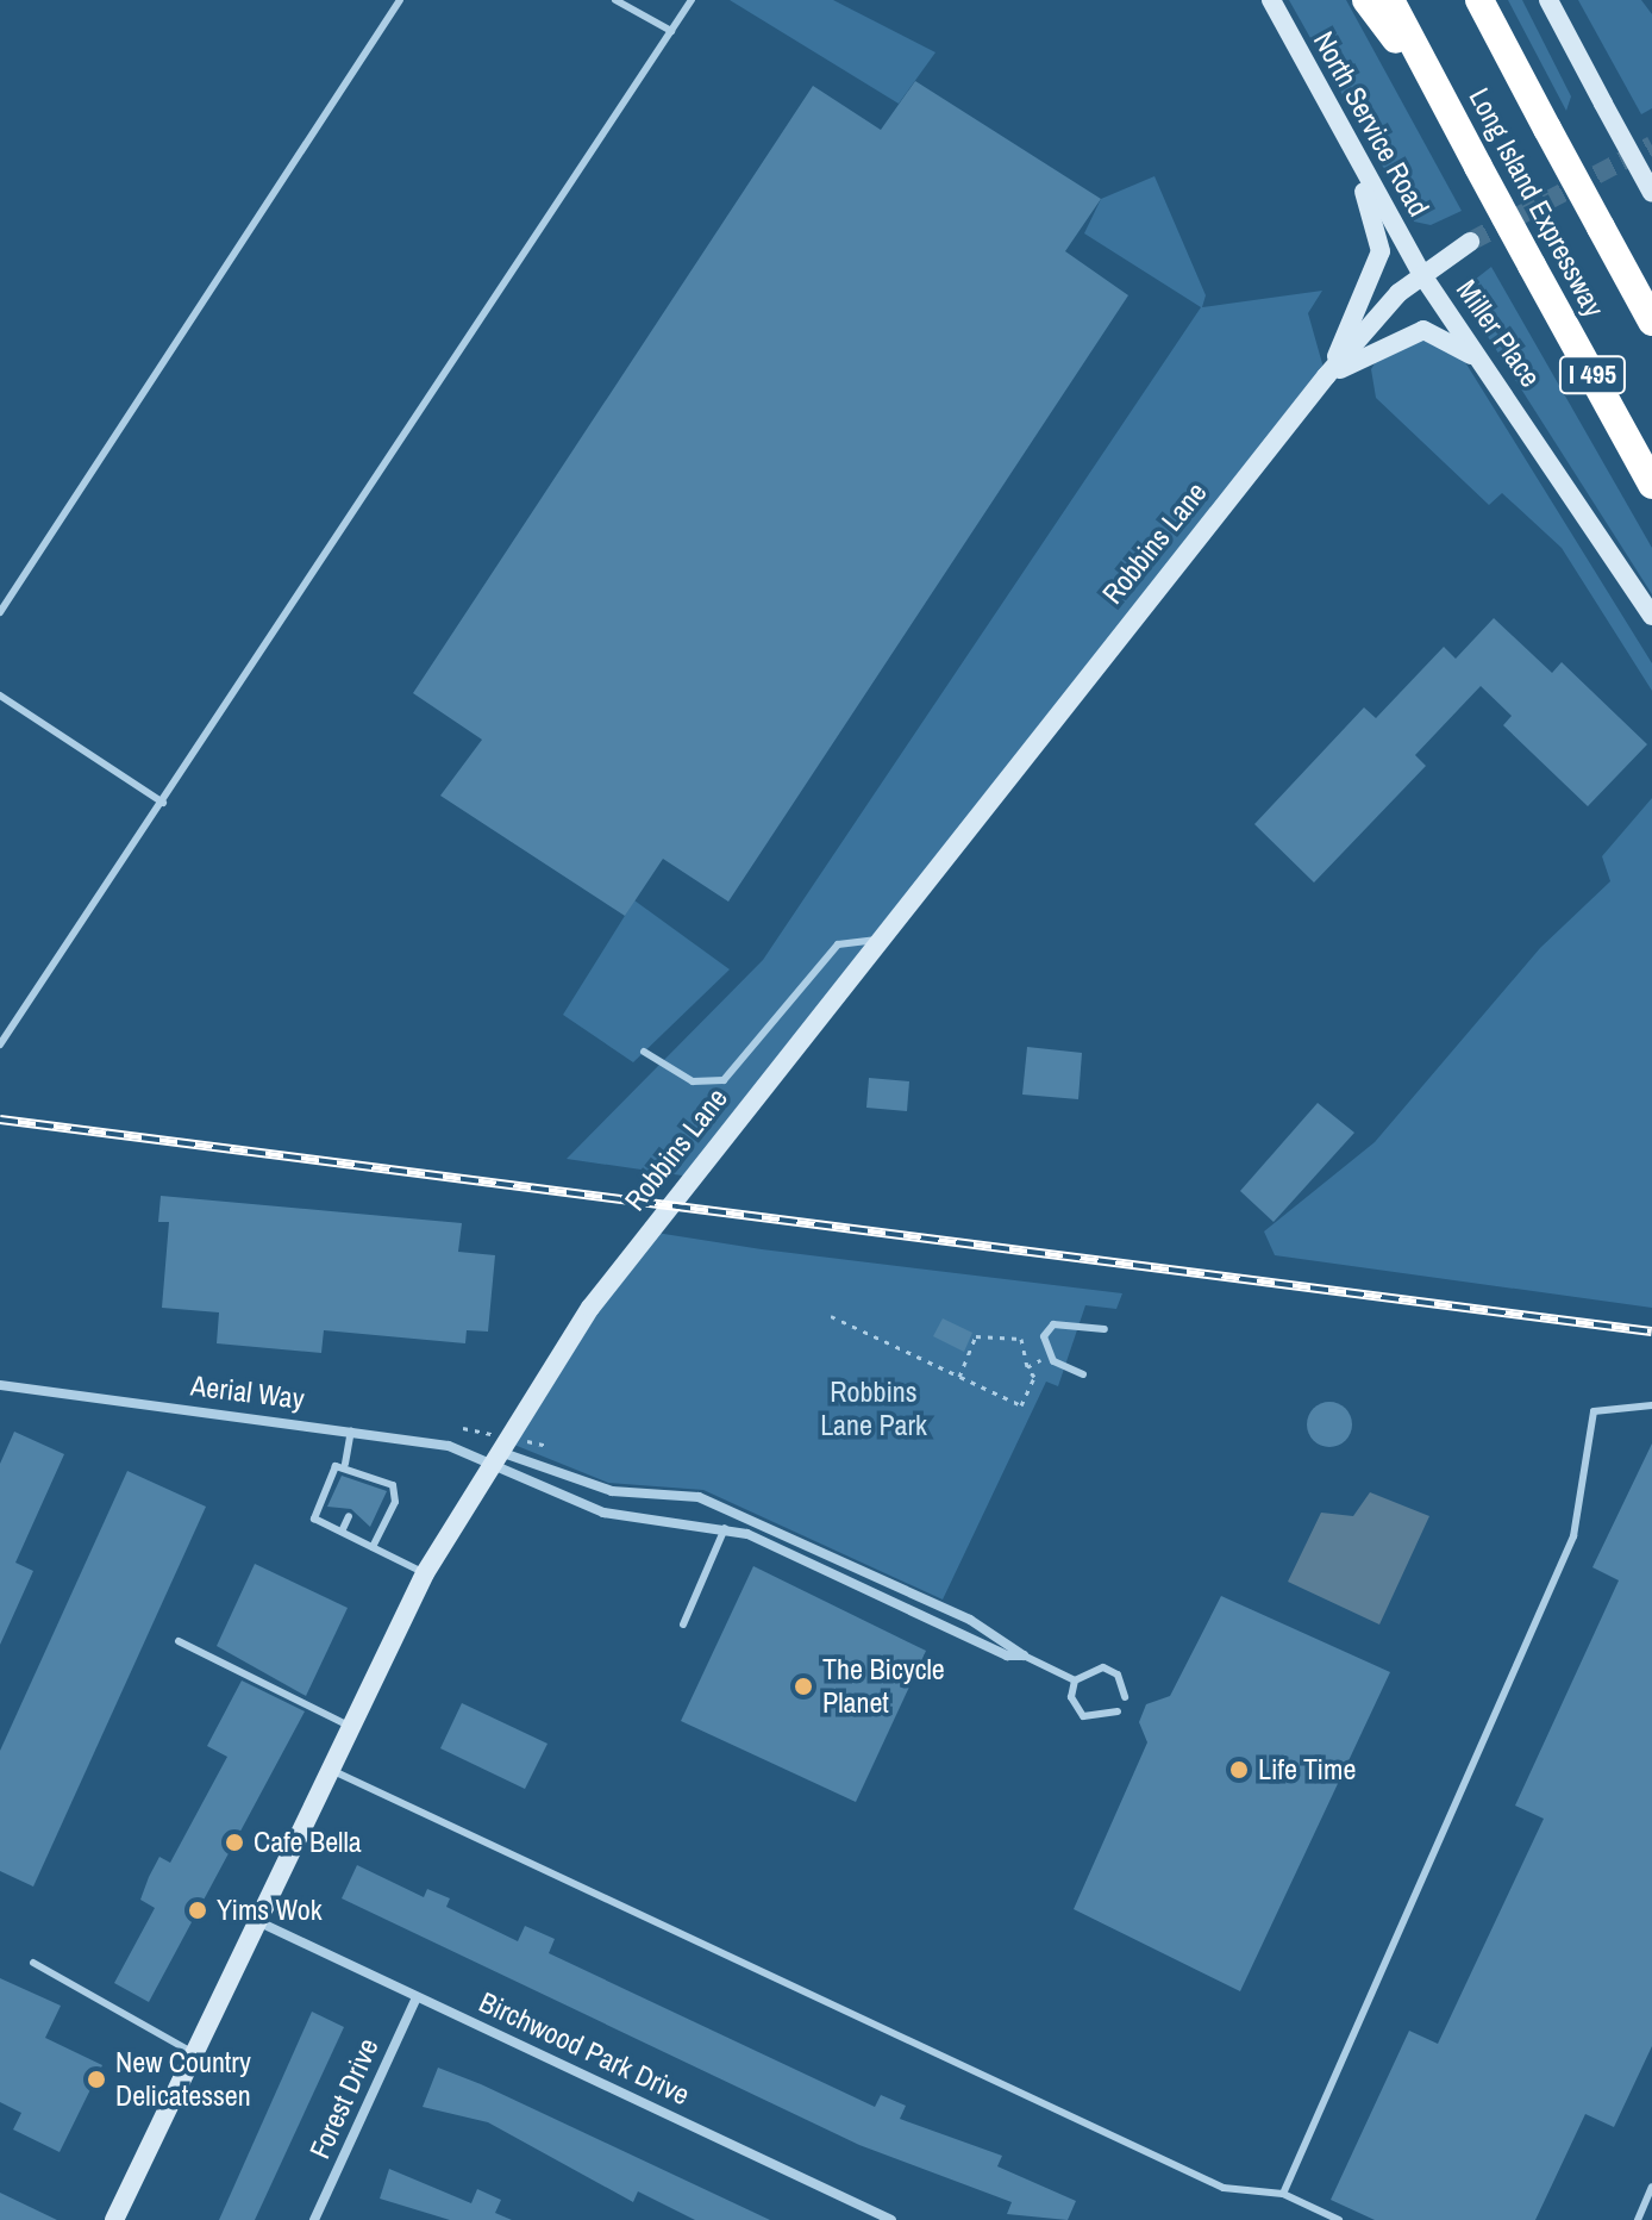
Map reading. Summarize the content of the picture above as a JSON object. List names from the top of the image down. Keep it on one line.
{"streets":{"highway":["Long Island Expressway","I 495"],"street":["North Service Road","Miller Place","Robbins Lane","Aerial Way","Birchwood Park Drive","Forest Drive"]},"crossings":[["North Service Road","Miller Place"],["North Service Road","Robbins Lane"],["Miller Place","Robbins Lane"],["Robbins Lane","Aerial Way"],["Robbins Lane","Birchwood Park Drive"],["Birchwood Park Drive","Forest Drive"]],"parks":["Robbins Lane Park"],"places":["The Bicycle Planet","Life Time","Cafe Bella","Yims Wok","New Country Delicatessen"]}
